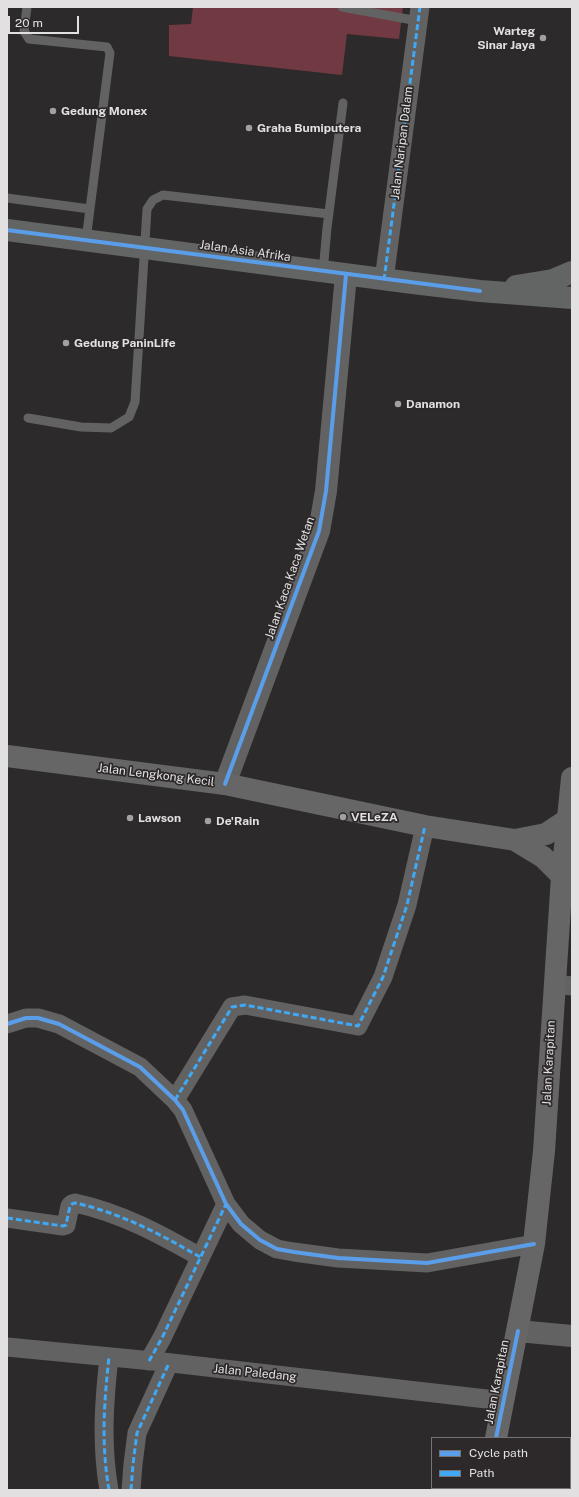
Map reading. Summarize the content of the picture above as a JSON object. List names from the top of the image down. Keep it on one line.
{"streets":{"main road":["Jalan Asia Afrika","Jalan Lengkong Kecil","Jalan Karapitan"],"street":["Jalan Naripan Dalam","Jalan Kaca Kaca Wetan","Jalan Paledang"]},"crossings":[["Jalan Naripan Dalam","Jalan Asia Afrika"],["Jalan Asia Afrika","Jalan Kaca Kaca Wetan"],["Jalan Kaca Kaca Wetan","Jalan Lengkong Kecil"],["Jalan Lengkong Kecil","Jalan Karapitan"],["Jalan Karapitan","Jalan Paledang"]],"places":["Warteg Sinar Jaya","Gedung Monex","Graha Bumiputera","Gedung PaninLife","Danamon","VELeZA","Lawson","De'Rain"],"legend":["Cycle path","Path"],"scale_bar":"20 m"}
